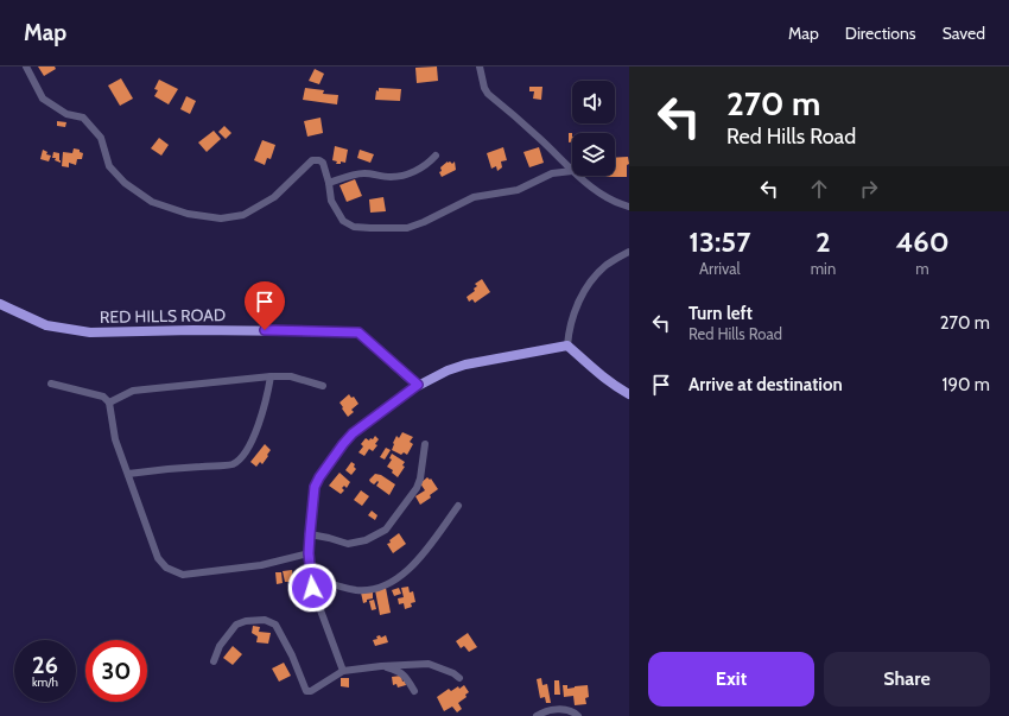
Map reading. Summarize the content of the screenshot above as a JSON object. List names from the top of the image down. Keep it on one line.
{"streets":{"main road":["RED HILLS ROAD"]},"page":{"header":"Map","nav":["Map","Directions","Saved"],"turn":["270 m","Red Hills Road"],"eta":["13:57","Arrival","2","min","460","m"],"list":[{"name":"Turn left","note":"Red Hills Road","value":"270 m"},{"name":"Arrive at destination","value":"190 m"}],"speed":"26 km/h","limit":"30","buttons":["Exit","Share"]}}
